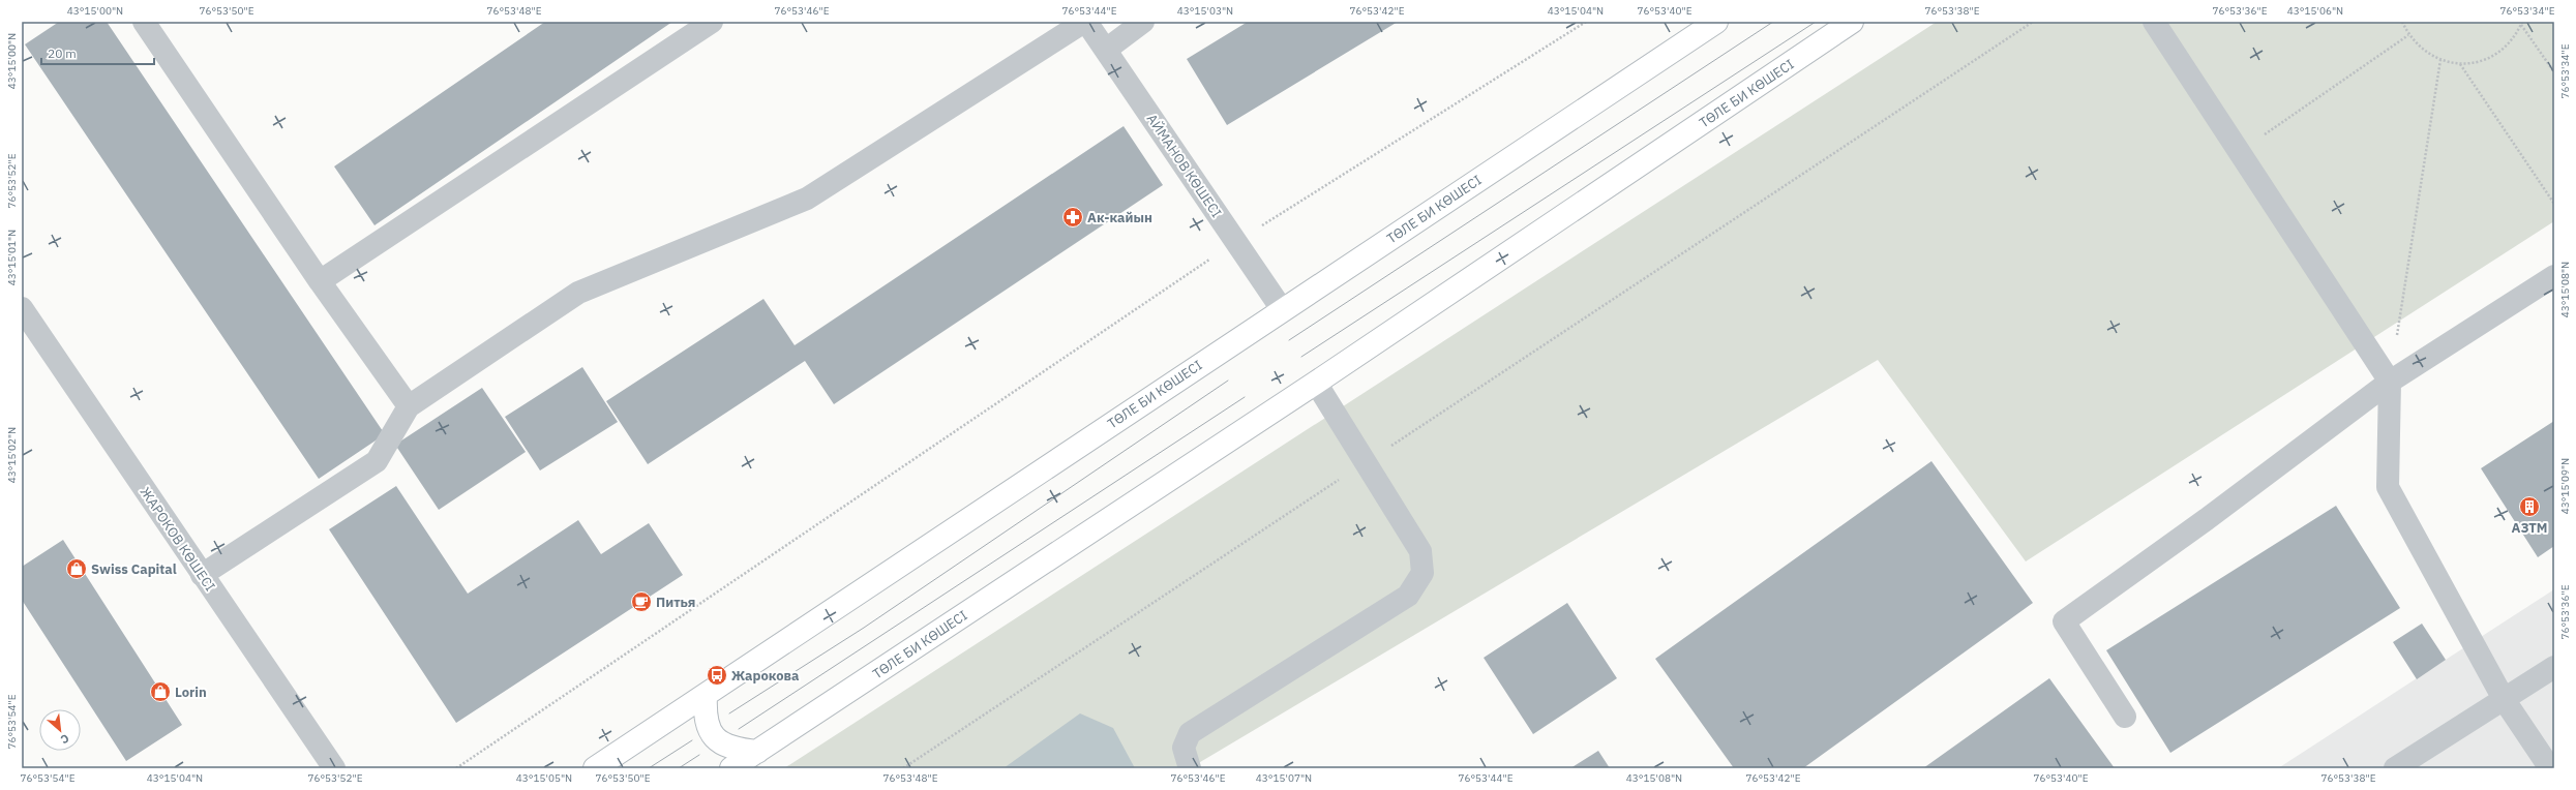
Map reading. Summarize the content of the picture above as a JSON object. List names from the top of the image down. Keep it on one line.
{"streets":{"main road":["ТӨЛЕ БИ КӨШЕСІ"],"street":["АЙМАНОВ КӨШЕСІ","ЖАРОКОВ КӨШЕСІ"]},"crossings":[["ТӨЛЕ БИ КӨШЕСІ","АЙМАНОВ КӨШЕСІ"]],"places":{"pharmacy":["Ак-кайын"],"building":["АЗТМ"],"shop":["Swiss Capital","Lorin"],"cafe":["Питья"],"bus stop":["Жарокова"]},"scale_bar":"20 m","north":"bottom right","coordinates":["43°15'00\"N","76°53'50\"E","76°53'48\"E","76°53'46\"E","76°53'44\"E","43°15'03\"N","76°53'42\"E","43°15'04\"N","76°53'40\"E","76°53'38\"E","76°53'36\"E","43°15'06\"N","76°53'34\"E","76°53'52\"E","43°15'01\"N","43°15'08\"N","43°15'02\"N","43°15'09\"N","76°53'54\"E","43°15'05\"N","43°15'07\"N"]}
